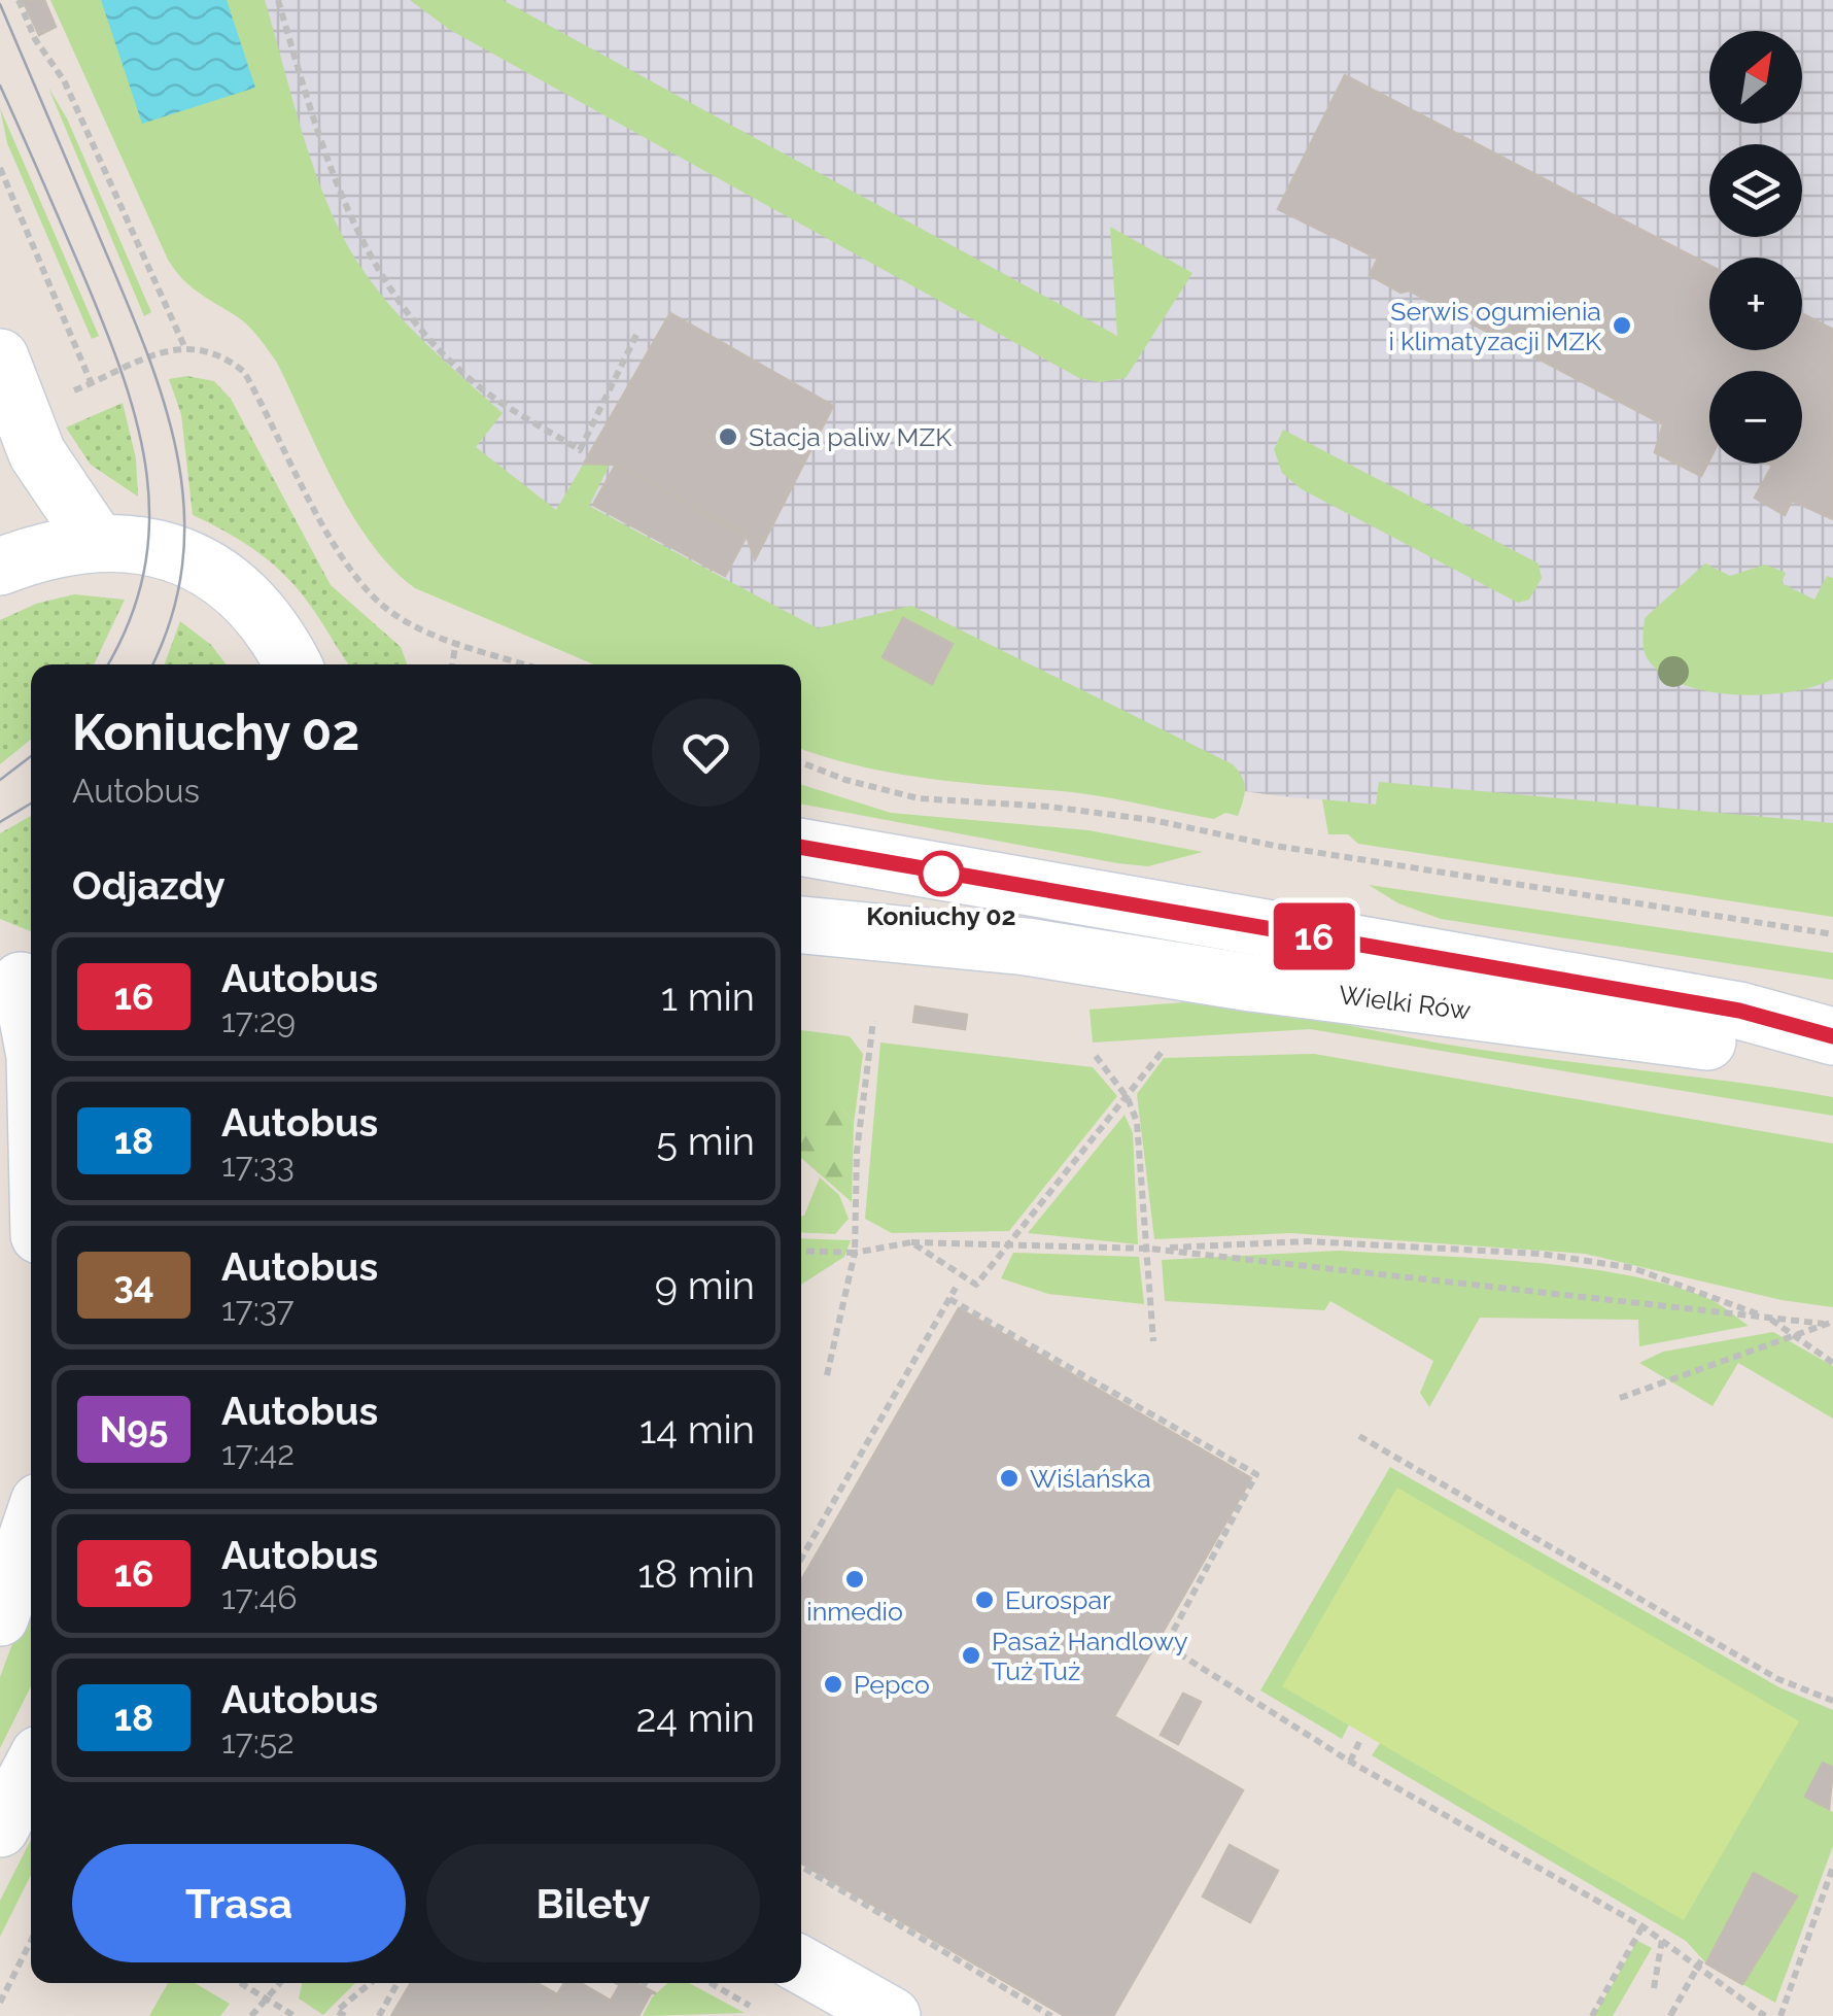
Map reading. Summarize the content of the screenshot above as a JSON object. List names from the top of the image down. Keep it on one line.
{"streets":{"street":["Wielki Rów"]},"places":["Serwis ogumienia i klimatyzacji MZK","Stacja paliw MZK","Koniuchy 02","Wiślańska","inmedio","Eurospar","Pasaż Handlowy Tuż Tuż","Pepco"],"lines":["bus line 16"],"north":"top right","page":{"on_map":"16","map_buttons":["+","−"],"heading":[["Koniuchy 02","Autobus"],"Odjazdy"],"list":[{"mark":"16","name":"Autobus","note":"17:29","value":"1 min"},{"mark":"18","name":"Autobus","note":"17:33","value":"5 min"},{"mark":"34","name":"Autobus","note":"17:37","value":"9 min"},{"mark":"N95","name":"Autobus","note":"17:42","value":"14 min"},{"mark":"16","name":"Autobus","note":"17:46","value":"18 min"},{"mark":"18","name":"Autobus","note":"17:52","value":"24 min"}],"buttons":["Trasa","Bilety"]}}
